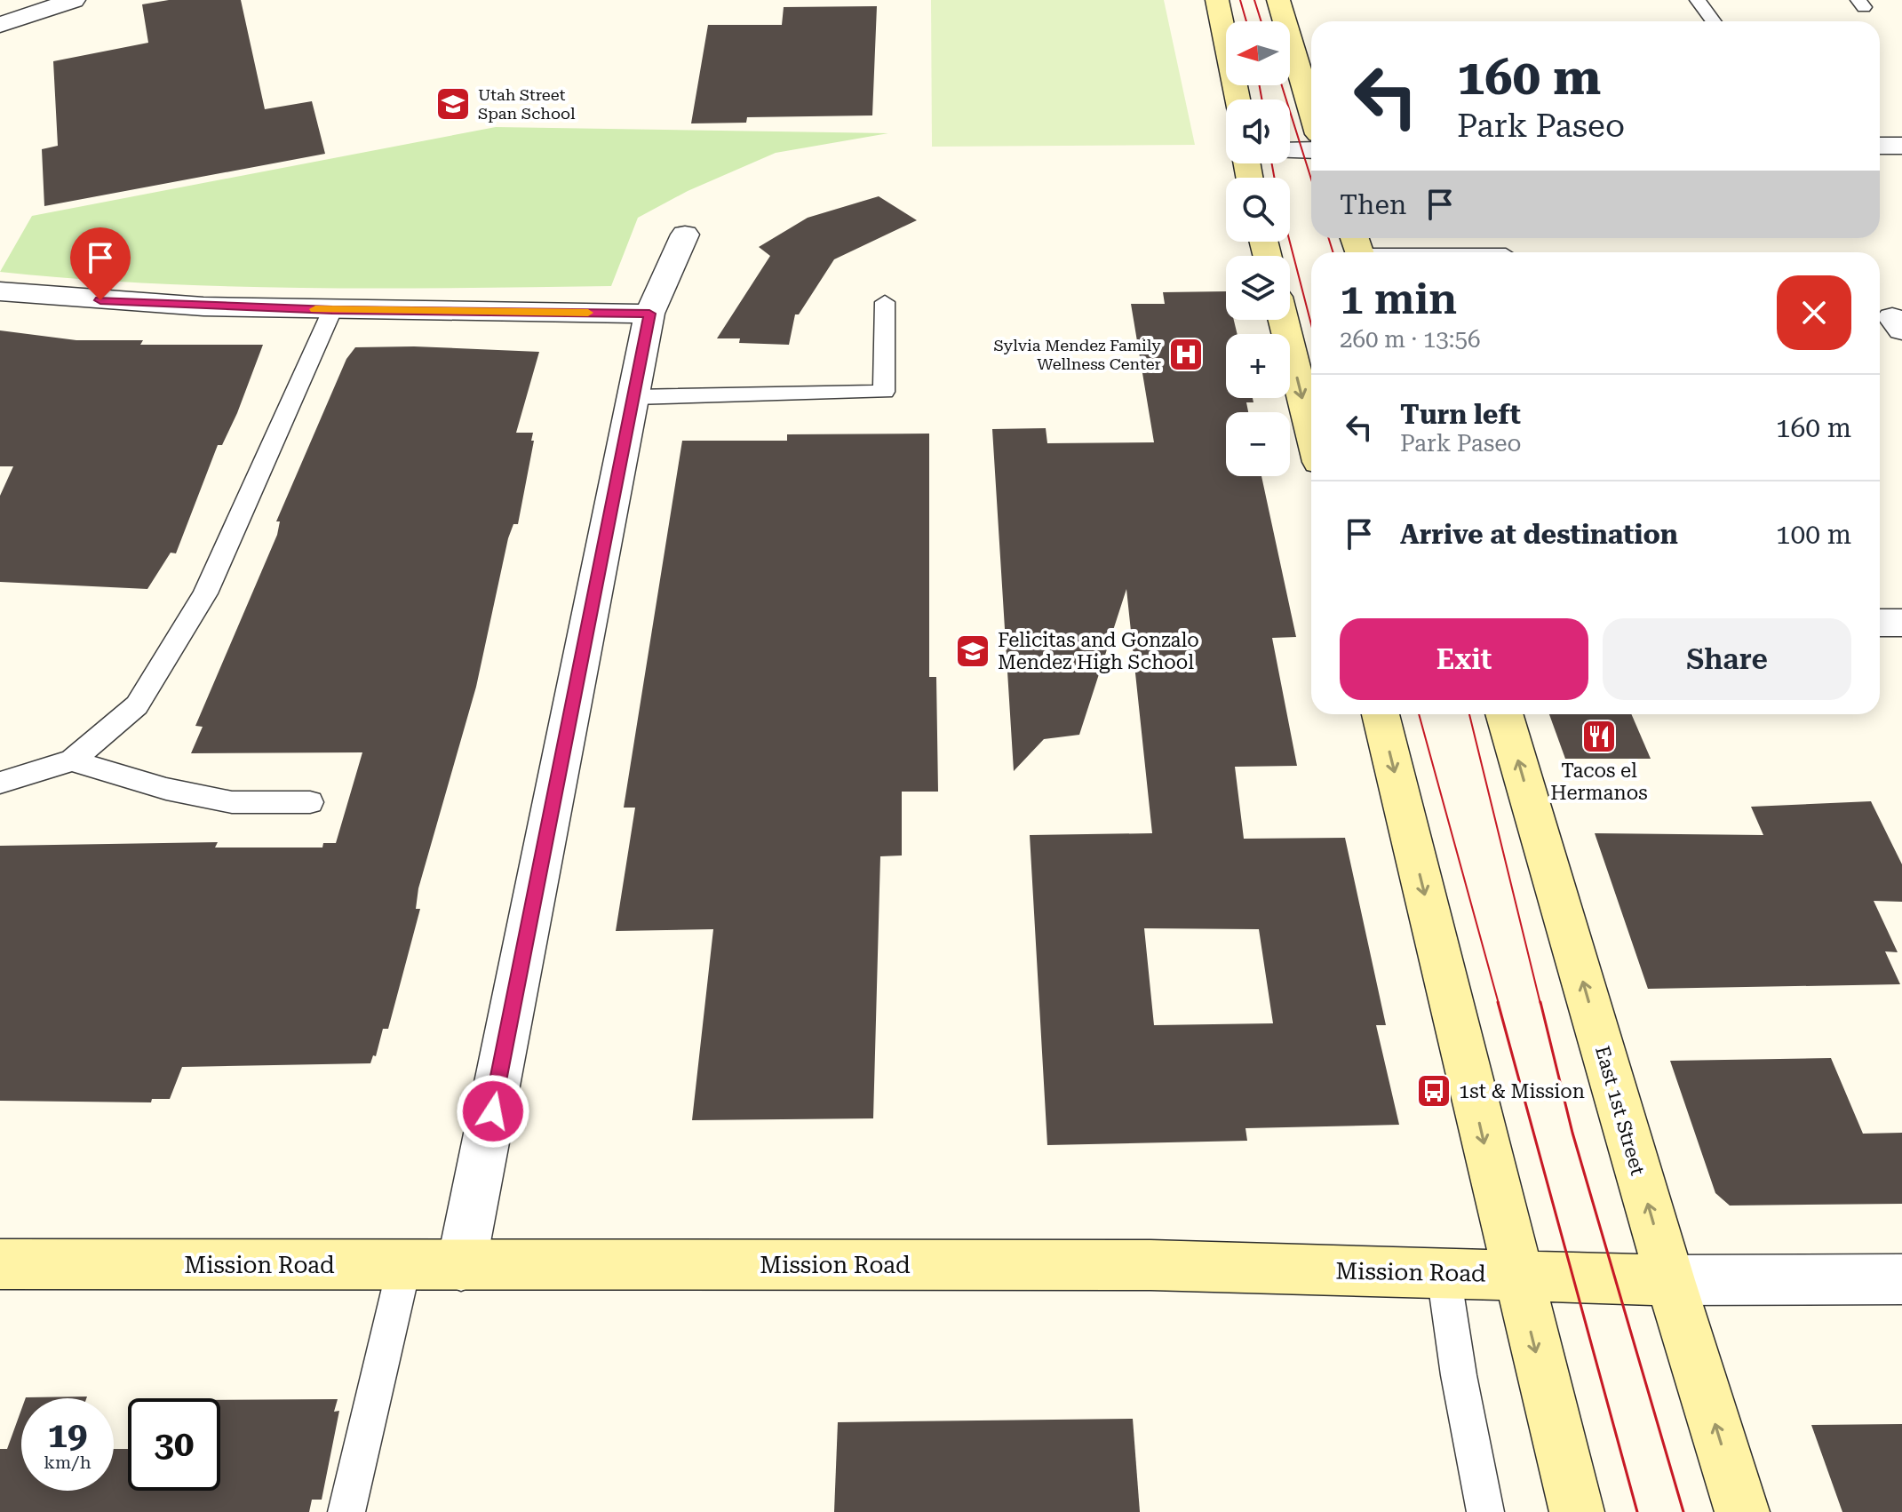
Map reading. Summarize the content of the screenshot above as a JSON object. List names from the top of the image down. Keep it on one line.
{"streets":{"main road":["East 1st Street","Mission Road"]},"crossings":[["East 1st Street","Mission Road"]],"places":{"school or university":["Utah Street Span School","Felicitas and Gonzalo Mendez High School"],"hospital":["Sylvia Mendez Family Wellness Center"],"restaurant":["Tacos el Hermanos"],"bus stop":["1st & Mission"]},"north":"left","page":{"map_buttons":["+","−"],"turn":["160 m","Park Paseo"],"then":"Then","heading":["1 min","260 m · 13:56"],"list":[{"name":"Turn left","note":"Park Paseo","value":"160 m"},{"name":"Arrive at destination","value":"100 m"}],"buttons":["Exit","Share"],"speed":"19 km/h","limit":"30"}}
